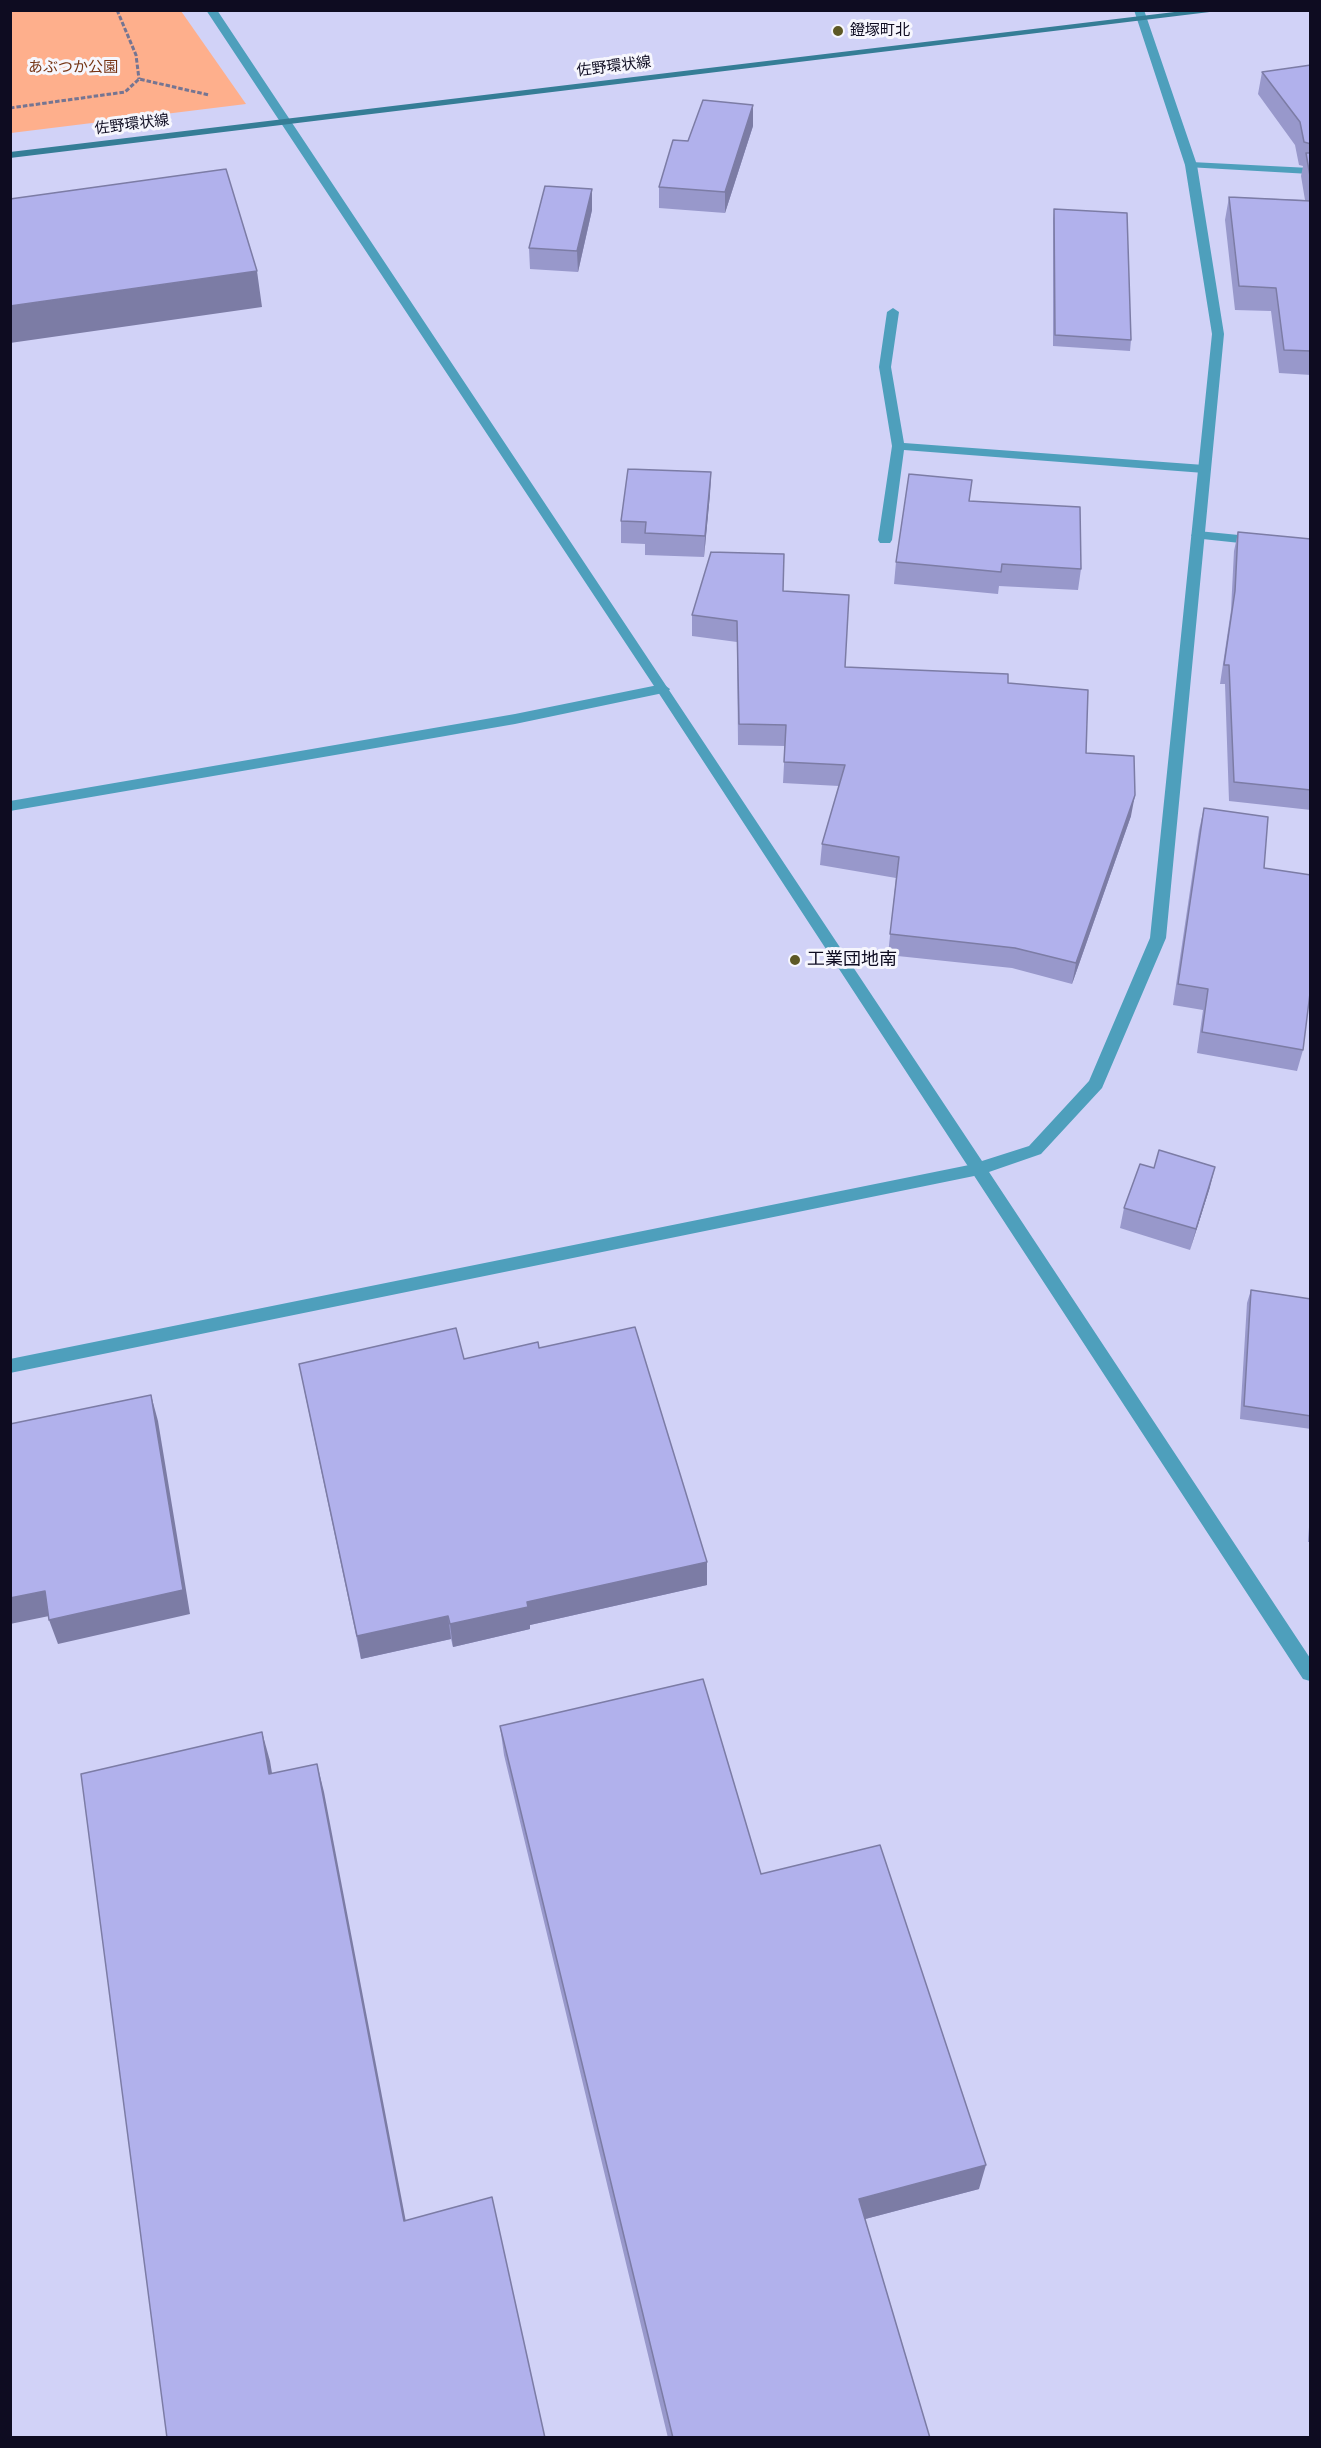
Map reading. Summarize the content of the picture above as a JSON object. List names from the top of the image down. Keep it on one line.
{"streets":{"main road":["佐野環状線"]},"parks":["あぶつか公園"],"places":["鐙塚町北","工業団地南"]}
